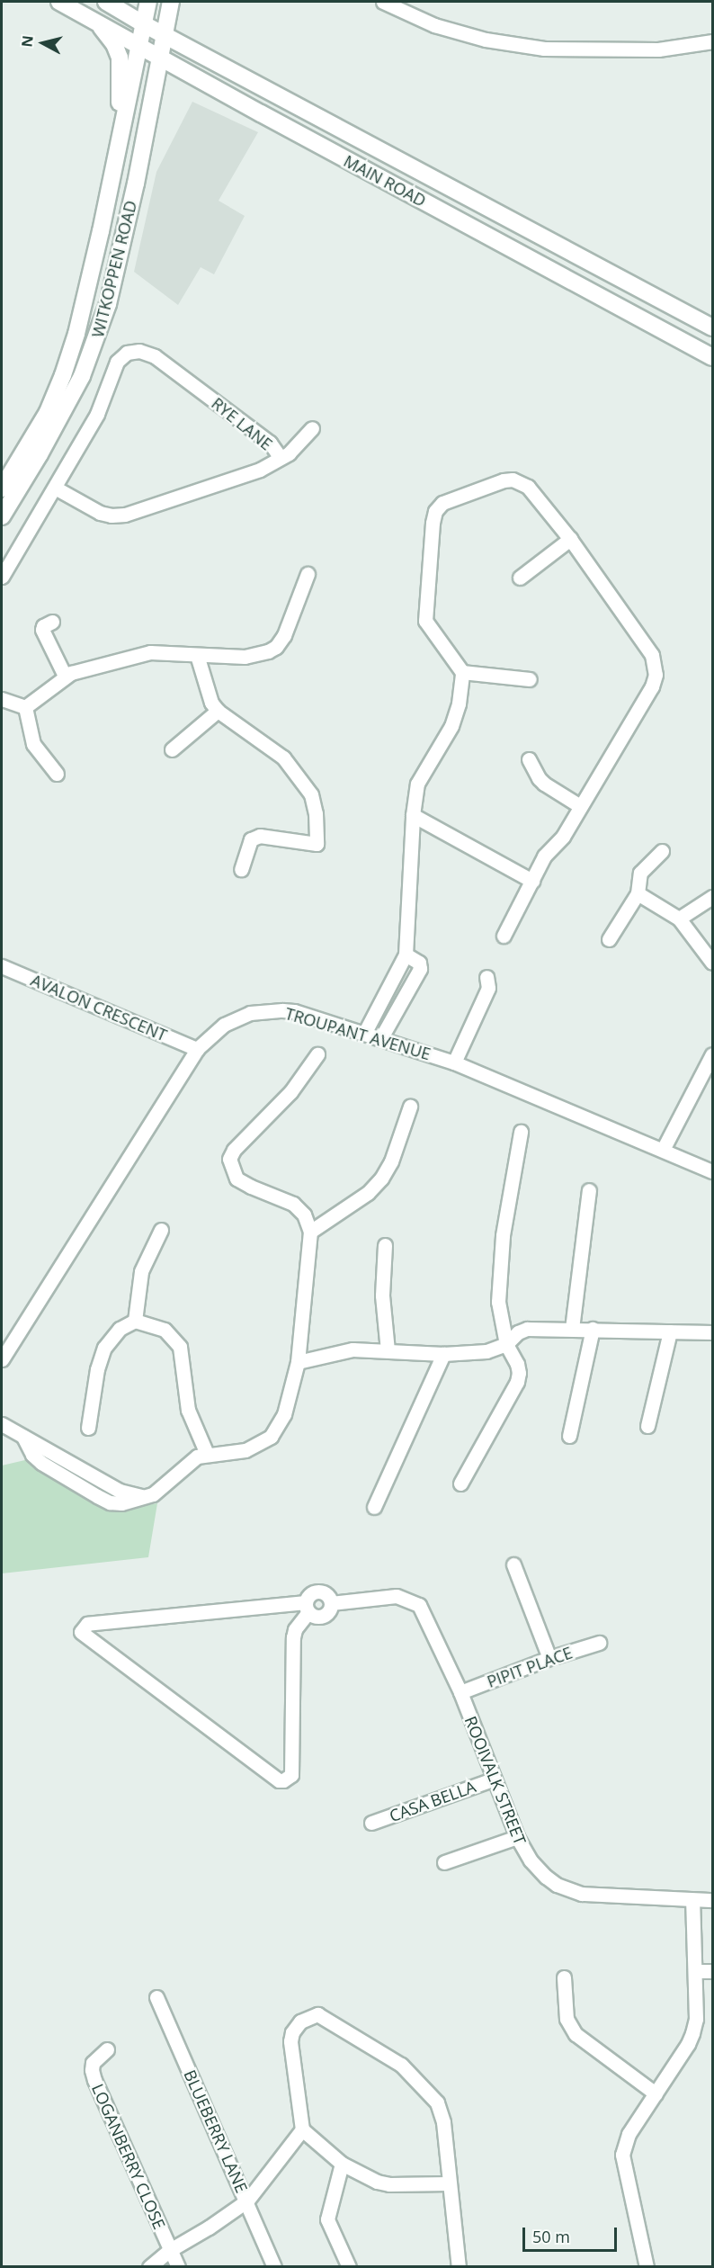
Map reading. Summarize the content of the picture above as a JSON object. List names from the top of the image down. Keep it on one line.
{"streets":{"main road":["MAIN ROAD","WITKOPPEN ROAD"],"street":["RYE LANE","AVALON CRESCENT","TROUPANT AVENUE","PIPIT PLACE","ROOIVALK STREET","CASA BELLA","BLUEBERRY LANE","LOGANBERRY CLOSE"]},"crossings":[["MAIN ROAD","WITKOPPEN ROAD"],["AVALON CRESCENT","TROUPANT AVENUE"],["PIPIT PLACE","ROOIVALK STREET"],["ROOIVALK STREET","CASA BELLA"]],"scale_bar":"50 m","north":"left"}
